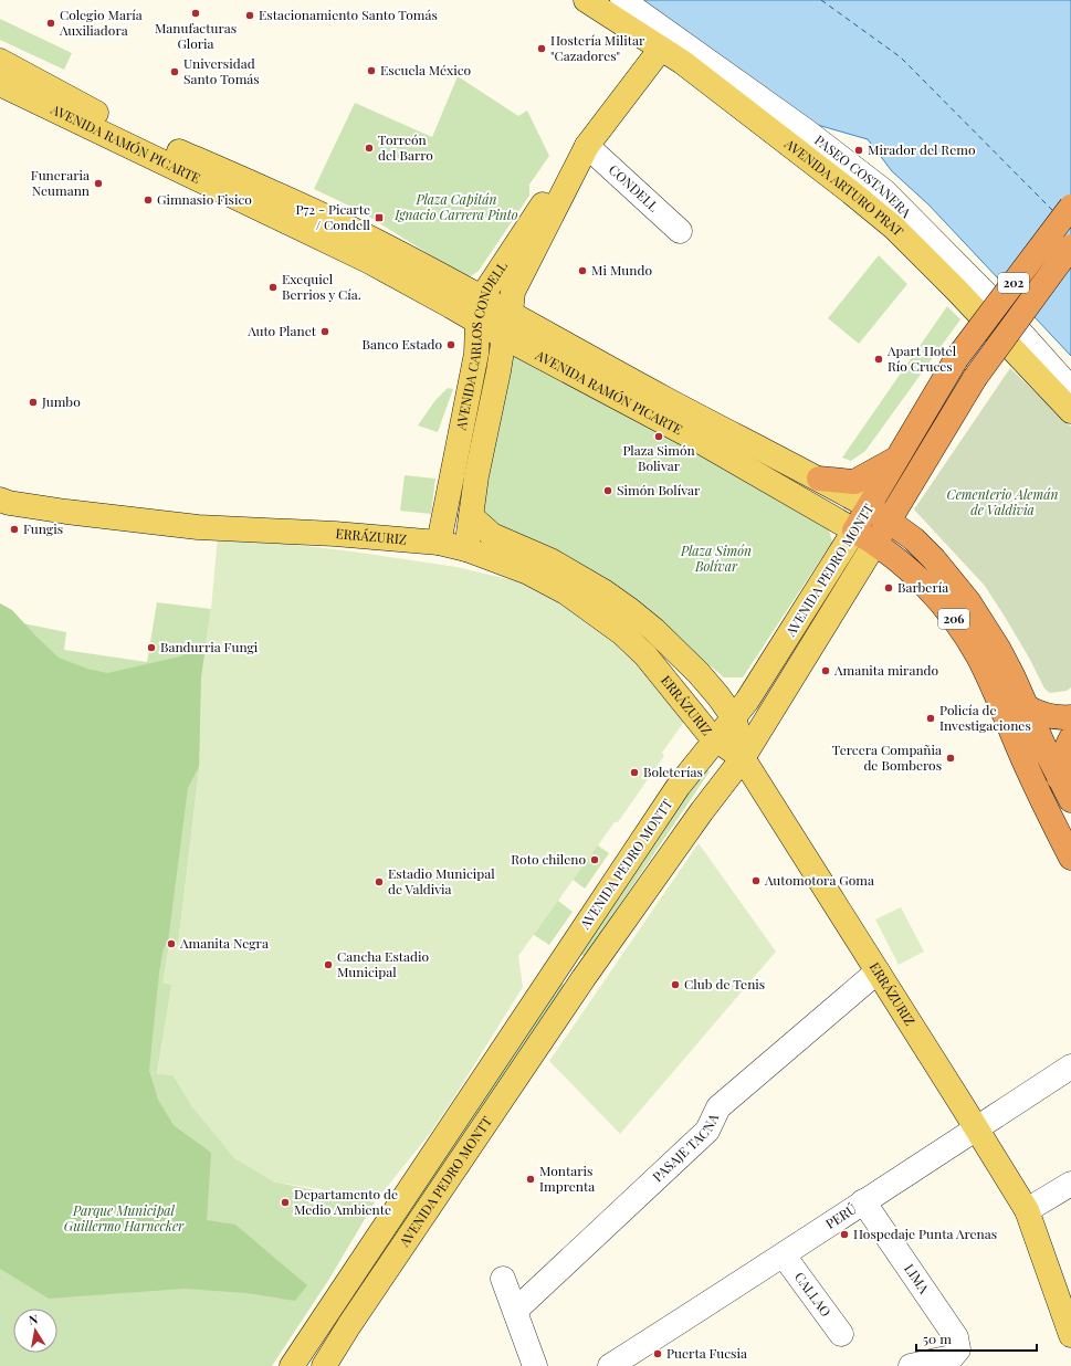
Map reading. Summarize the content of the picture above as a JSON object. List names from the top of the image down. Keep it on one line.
{"streets":{"highway":["AVENIDA RAMÓN PICARTE","202","AVENIDA PEDRO MONTT","206"],"main road":["AVENIDA ARTURO PRAT","AVENIDA CARLOS CONDELL","ERRÁZURIZ"],"street":["PASEO COSTANERA","CONDELL","PASAJE TACNA","PERÚ","LIMA","CALLAO"]},"crossings":[["AVENIDA RAMÓN PICARTE","AVENIDA CARLOS CONDELL"],["AVENIDA RAMÓN PICARTE","AVENIDA PEDRO MONTT"],["CONDELL","AVENIDA CARLOS CONDELL"],["AVENIDA ARTURO PRAT","AVENIDA CARLOS CONDELL"],["AVENIDA CARLOS CONDELL","ERRÁZURIZ"],["ERRÁZURIZ","AVENIDA PEDRO MONTT"],["ERRÁZURIZ","PASAJE TACNA"],["ERRÁZURIZ","PERÚ"],["PERÚ","LIMA"],["PERÚ","CALLAO"]],"parks":["Plaza Capitán Ignacio Carrera Pinto","Cementerio Alemán de Valdivia","Plaza Simón Bolívar","Parque Municipal Guillermo Harnecker"],"places":{"other":["Manufacturas Gloria","Estacionamiento Santo Tomás","Colegio María Auxiliadora","Hostería Militar \"Cazadores\"","Escuela México","Universidad Santo Tomás","Torreón del Barro","Mirador del Remo","Funeraria Neumann","Gimnasio Fisico","Mi Mundo","Exequiel Berrios y Cía.","Auto Planet","Banco Estado","Apart Hotel Río Cruces","Jumbo","Plaza Simón Bolivar","Simón Bolívar","Fungis","Barbería","Bandurria Fungi","Amanita mirando","Policía de Investigaciones","Tercera Compañia de Bomberos","Boleterías","Roto chileno","Automotora Goma","Estadio Municipal de Valdivia","Amanita Negra","Cancha Estadio Municipal","Club de Tenis","Montaris Imprenta","Departamento de Medio Ambiente","Hospedaje Punta Arenas","Puerta Fucsia"],"transit":["P72 - Picarte / Condell"]},"scale_bar":"50 m","north":"top"}
